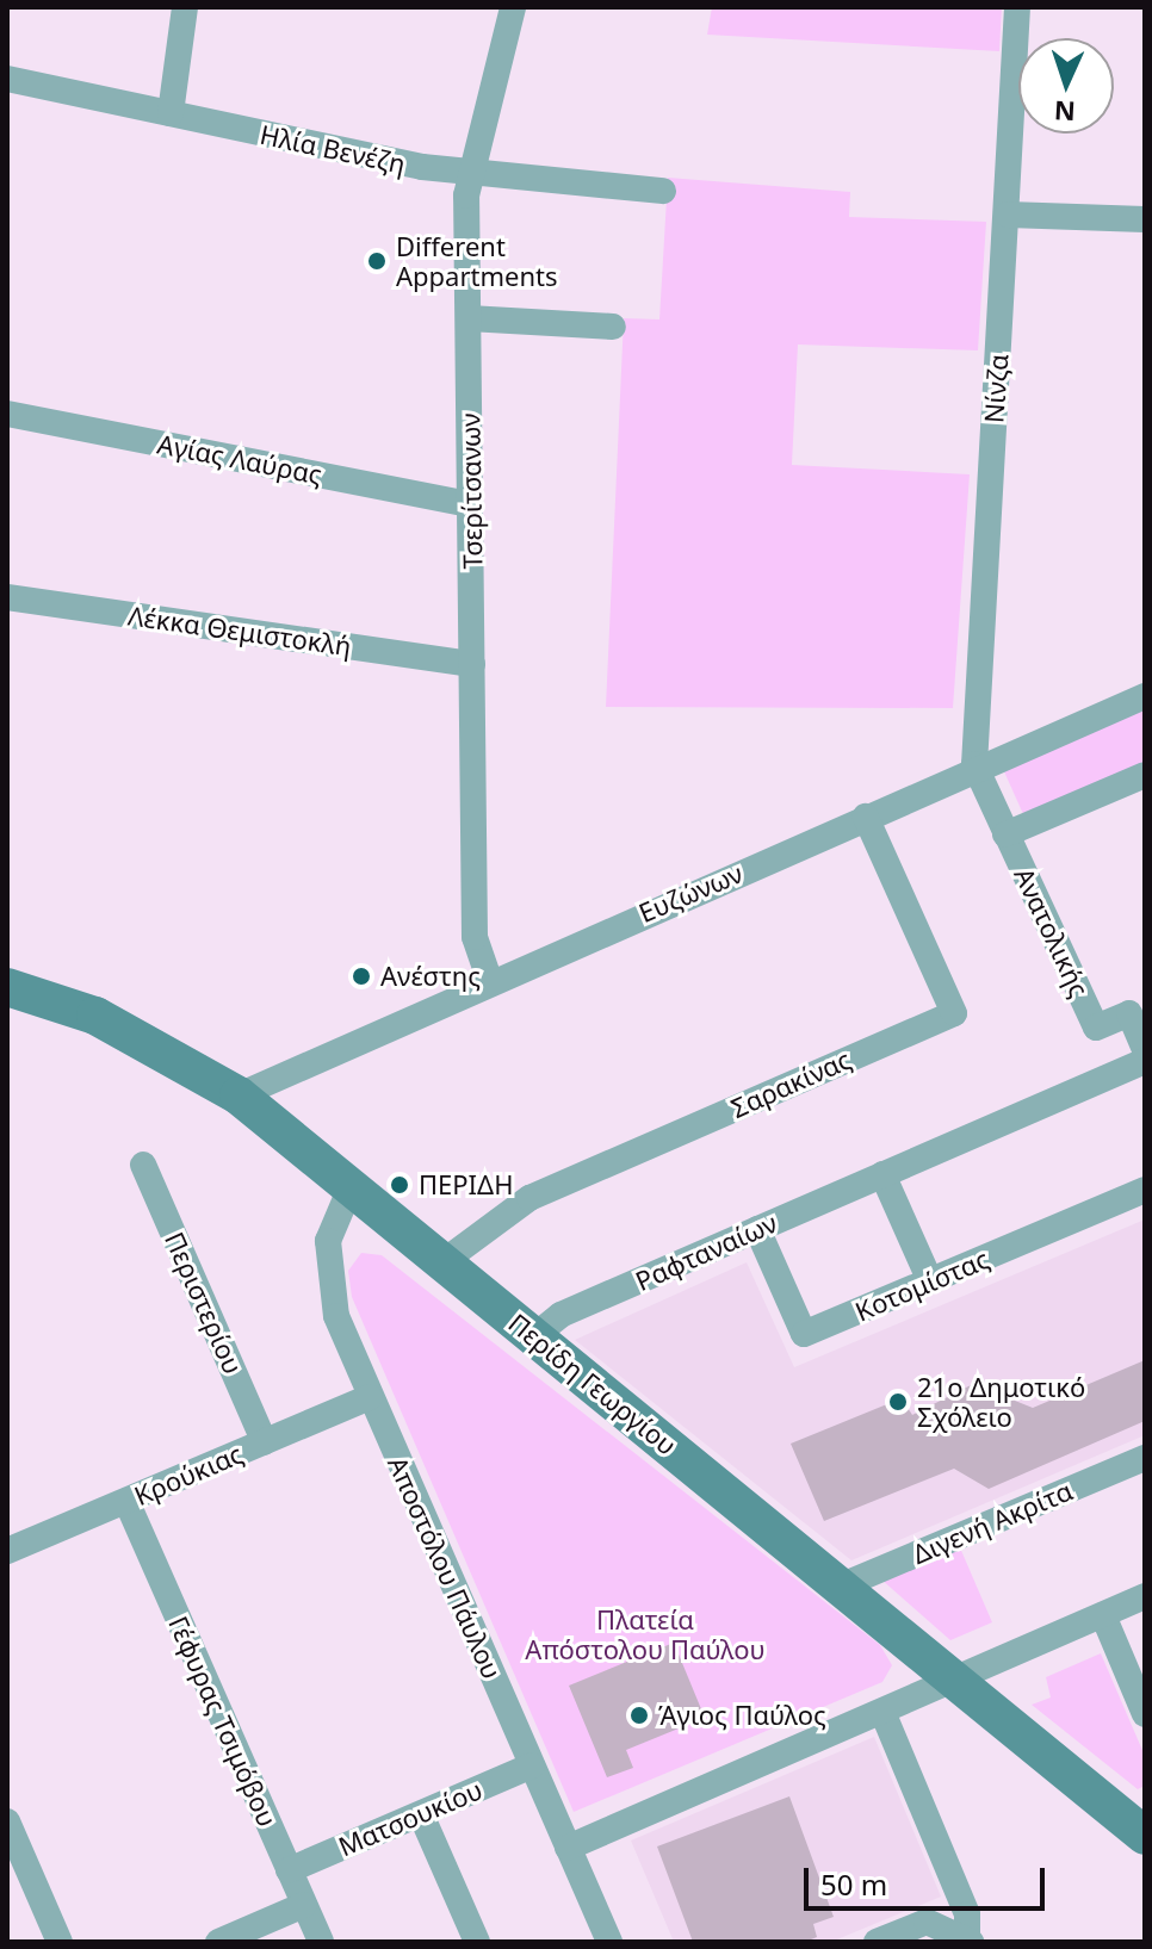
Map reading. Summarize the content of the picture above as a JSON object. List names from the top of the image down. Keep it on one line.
{"streets":{"street":["Ηλία Βενέζη","Νίνζα","Αγίας Λαύρας","Τσερίτσανων","Λέκκα Θεμιστοκλή","Ευζώνων","Ανατολικής","Σαρακίνας","Ραφταναίων","Κοτομίστας","Περιστερίου","Περίδη Γεωργίου","Κρούκιας","Διγενή Ακρίτα","Αποστόλου Πάυλου","Γέφυρας Τσιμόβου","Ματσουκίου"]},"crossings":[["Ηλία Βενέζη","Τσερίτσανων"],["Νίνζα","Ευζώνων"],["Νίνζα","Ανατολικής"],["Αγίας Λαύρας","Τσερίτσανων"],["Τσερίτσανων","Λέκκα Θεμιστοκλή"],["Τσερίτσανων","Ευζώνων"],["Ευζώνων","Ανατολικής"],["Ευζώνων","Σαρακίνας"],["Ευζώνων","Περίδη Γεωργίου"],["Σαρακίνας","Περίδη Γεωργίου"],["Ραφταναίων","Κοτομίστας"],["Ραφταναίων","Περίδη Γεωργίου"],["Περιστερίου","Κρούκιας"],["Περίδη Γεωργίου","Διγενή Ακρίτα"],["Περίδη Γεωργίου","Αποστόλου Πάυλου"],["Κρούκιας","Αποστόλου Πάυλου"],["Κρούκιας","Γέφυρας Τσιμόβου"],["Αποστόλου Πάυλου","Ματσουκίου"],["Γέφυρας Τσιμόβου","Ματσουκίου"]],"parks":["Πλατεία Απόστολου Παύλου"],"places":["Different Appartments","Ανέστης","ΠΕΡΙΔΗ","21ο Δημοτικό Σχόλειο","Άγιος Παύλος"],"scale_bar":"50 m","north":"bottom"}
